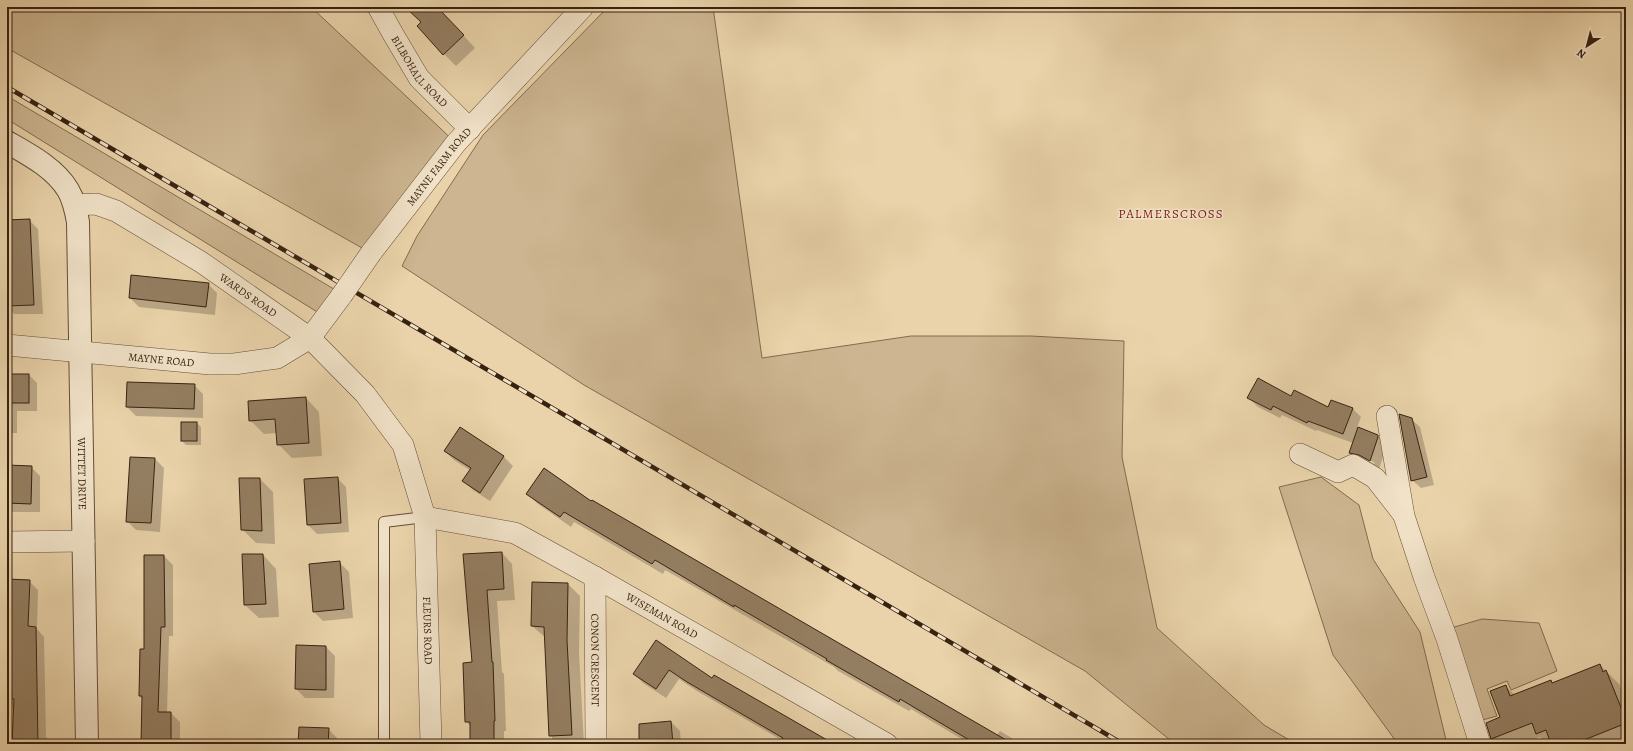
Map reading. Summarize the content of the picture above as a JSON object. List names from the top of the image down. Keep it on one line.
{"streets":{"street":["BILBOHALL ROAD","MAYNE FARM ROAD","WARDS ROAD","MAYNE ROAD","WITTET DRIVE","WISEMAN ROAD","FLEURS ROAD","CONON CRESCENT"]},"crossings":[["BILBOHALL ROAD","MAYNE FARM ROAD"],["MAYNE FARM ROAD","WARDS ROAD"],["MAYNE FARM ROAD","MAYNE ROAD"],["WARDS ROAD","MAYNE ROAD"],["WARDS ROAD","WITTET DRIVE"],["WARDS ROAD","WISEMAN ROAD"],["WARDS ROAD","FLEURS ROAD"],["MAYNE ROAD","WITTET DRIVE"],["WISEMAN ROAD","FLEURS ROAD"],["WISEMAN ROAD","CONON CRESCENT"]],"districts":["PALMERSCROSS"],"north":"bottom left"}
